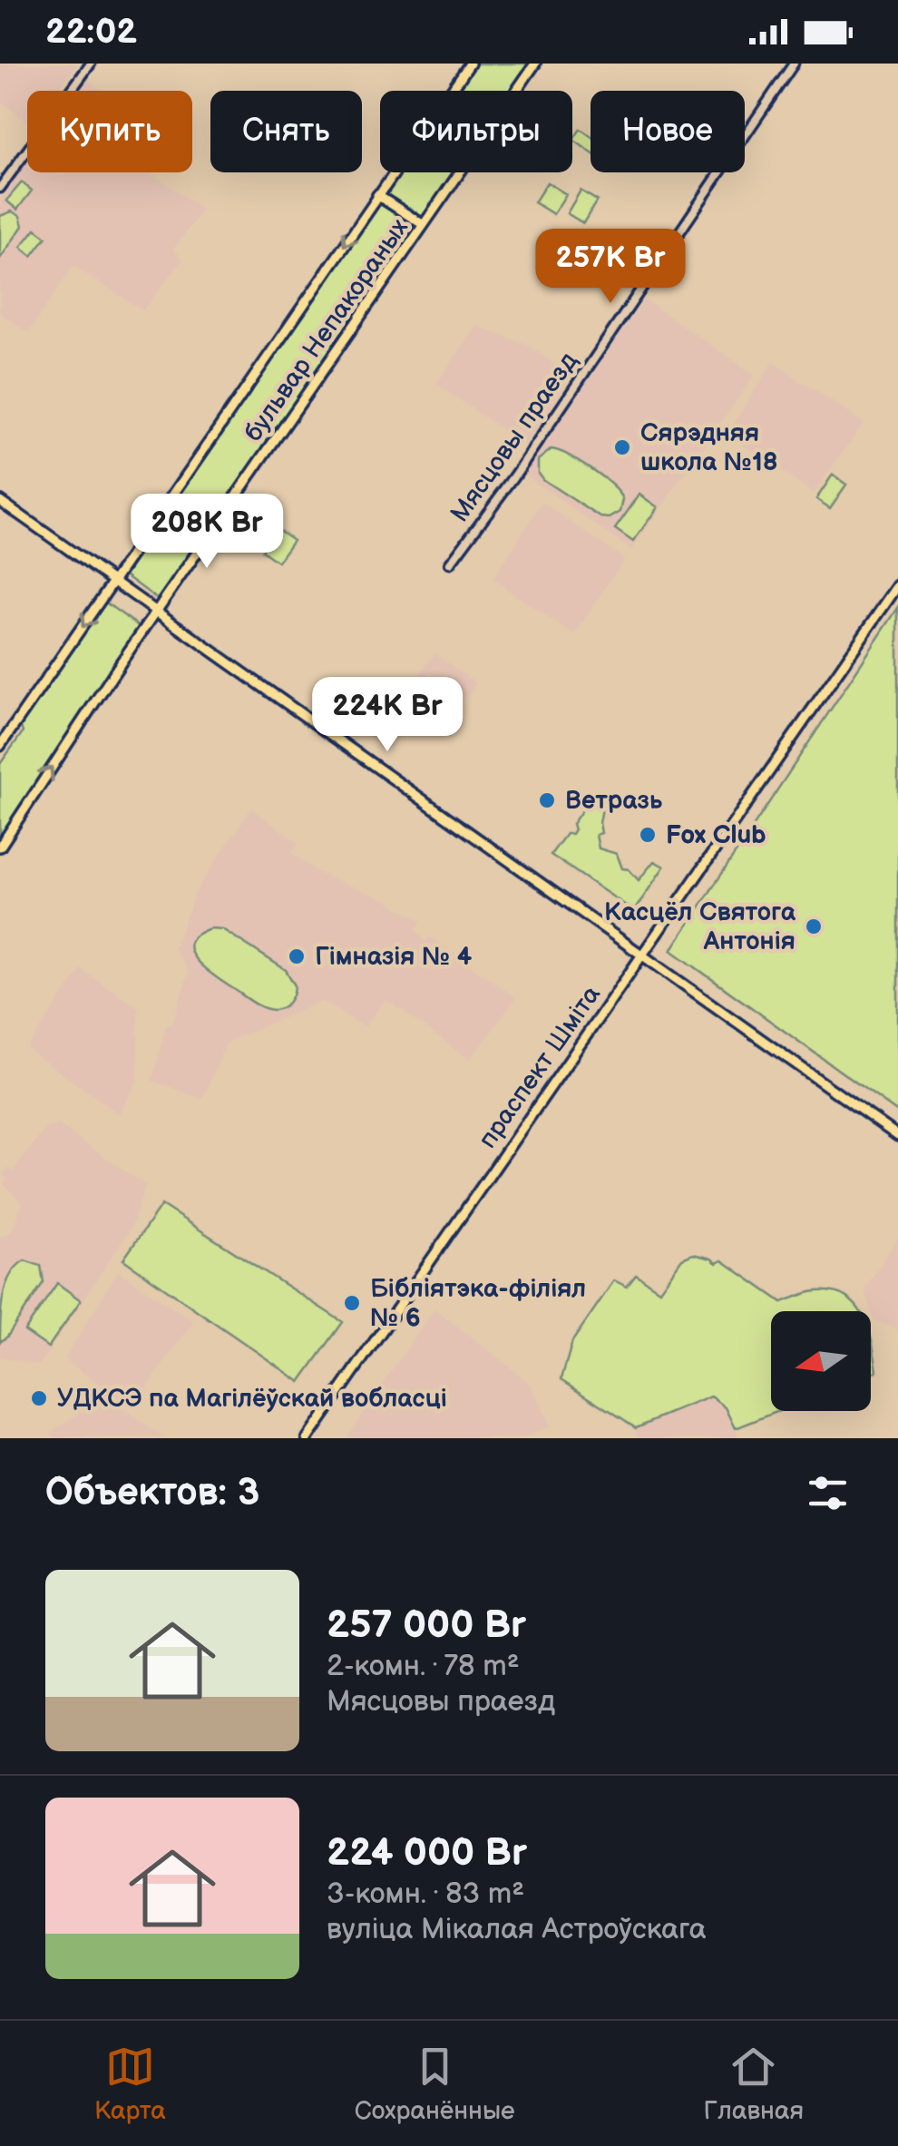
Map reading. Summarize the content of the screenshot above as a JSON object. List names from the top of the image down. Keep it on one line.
{"streets":{"main road":["бульвар Непакораных","праспект Шміта"],"street":["Мясцовы праезд"]},"places":["Сярэдняя школа №18","Ветразь","Fox Club","Касцёл Святога Антонія","Гімназія № 4","Бібліятэка-філіял № 6","УДКСЭ па Магілёўскай вобласці"],"north":"left","page":{"status":"22:02","chip":["Купить","Снять","Фильтры","Новое"],"price":["257K Br","208K Br","224K Br"],"heading":"Объектов: 3","list":[{"name":"257 000 Br","note":"2-комн. · 78 m² · Мясцовы праезд"},{"name":"224 000 Br","note":"3-комн. · 83 m² · вуліца Мікалая Астроўскага"}],"tabs":["Карта","Сохранённые","Главная"]}}
